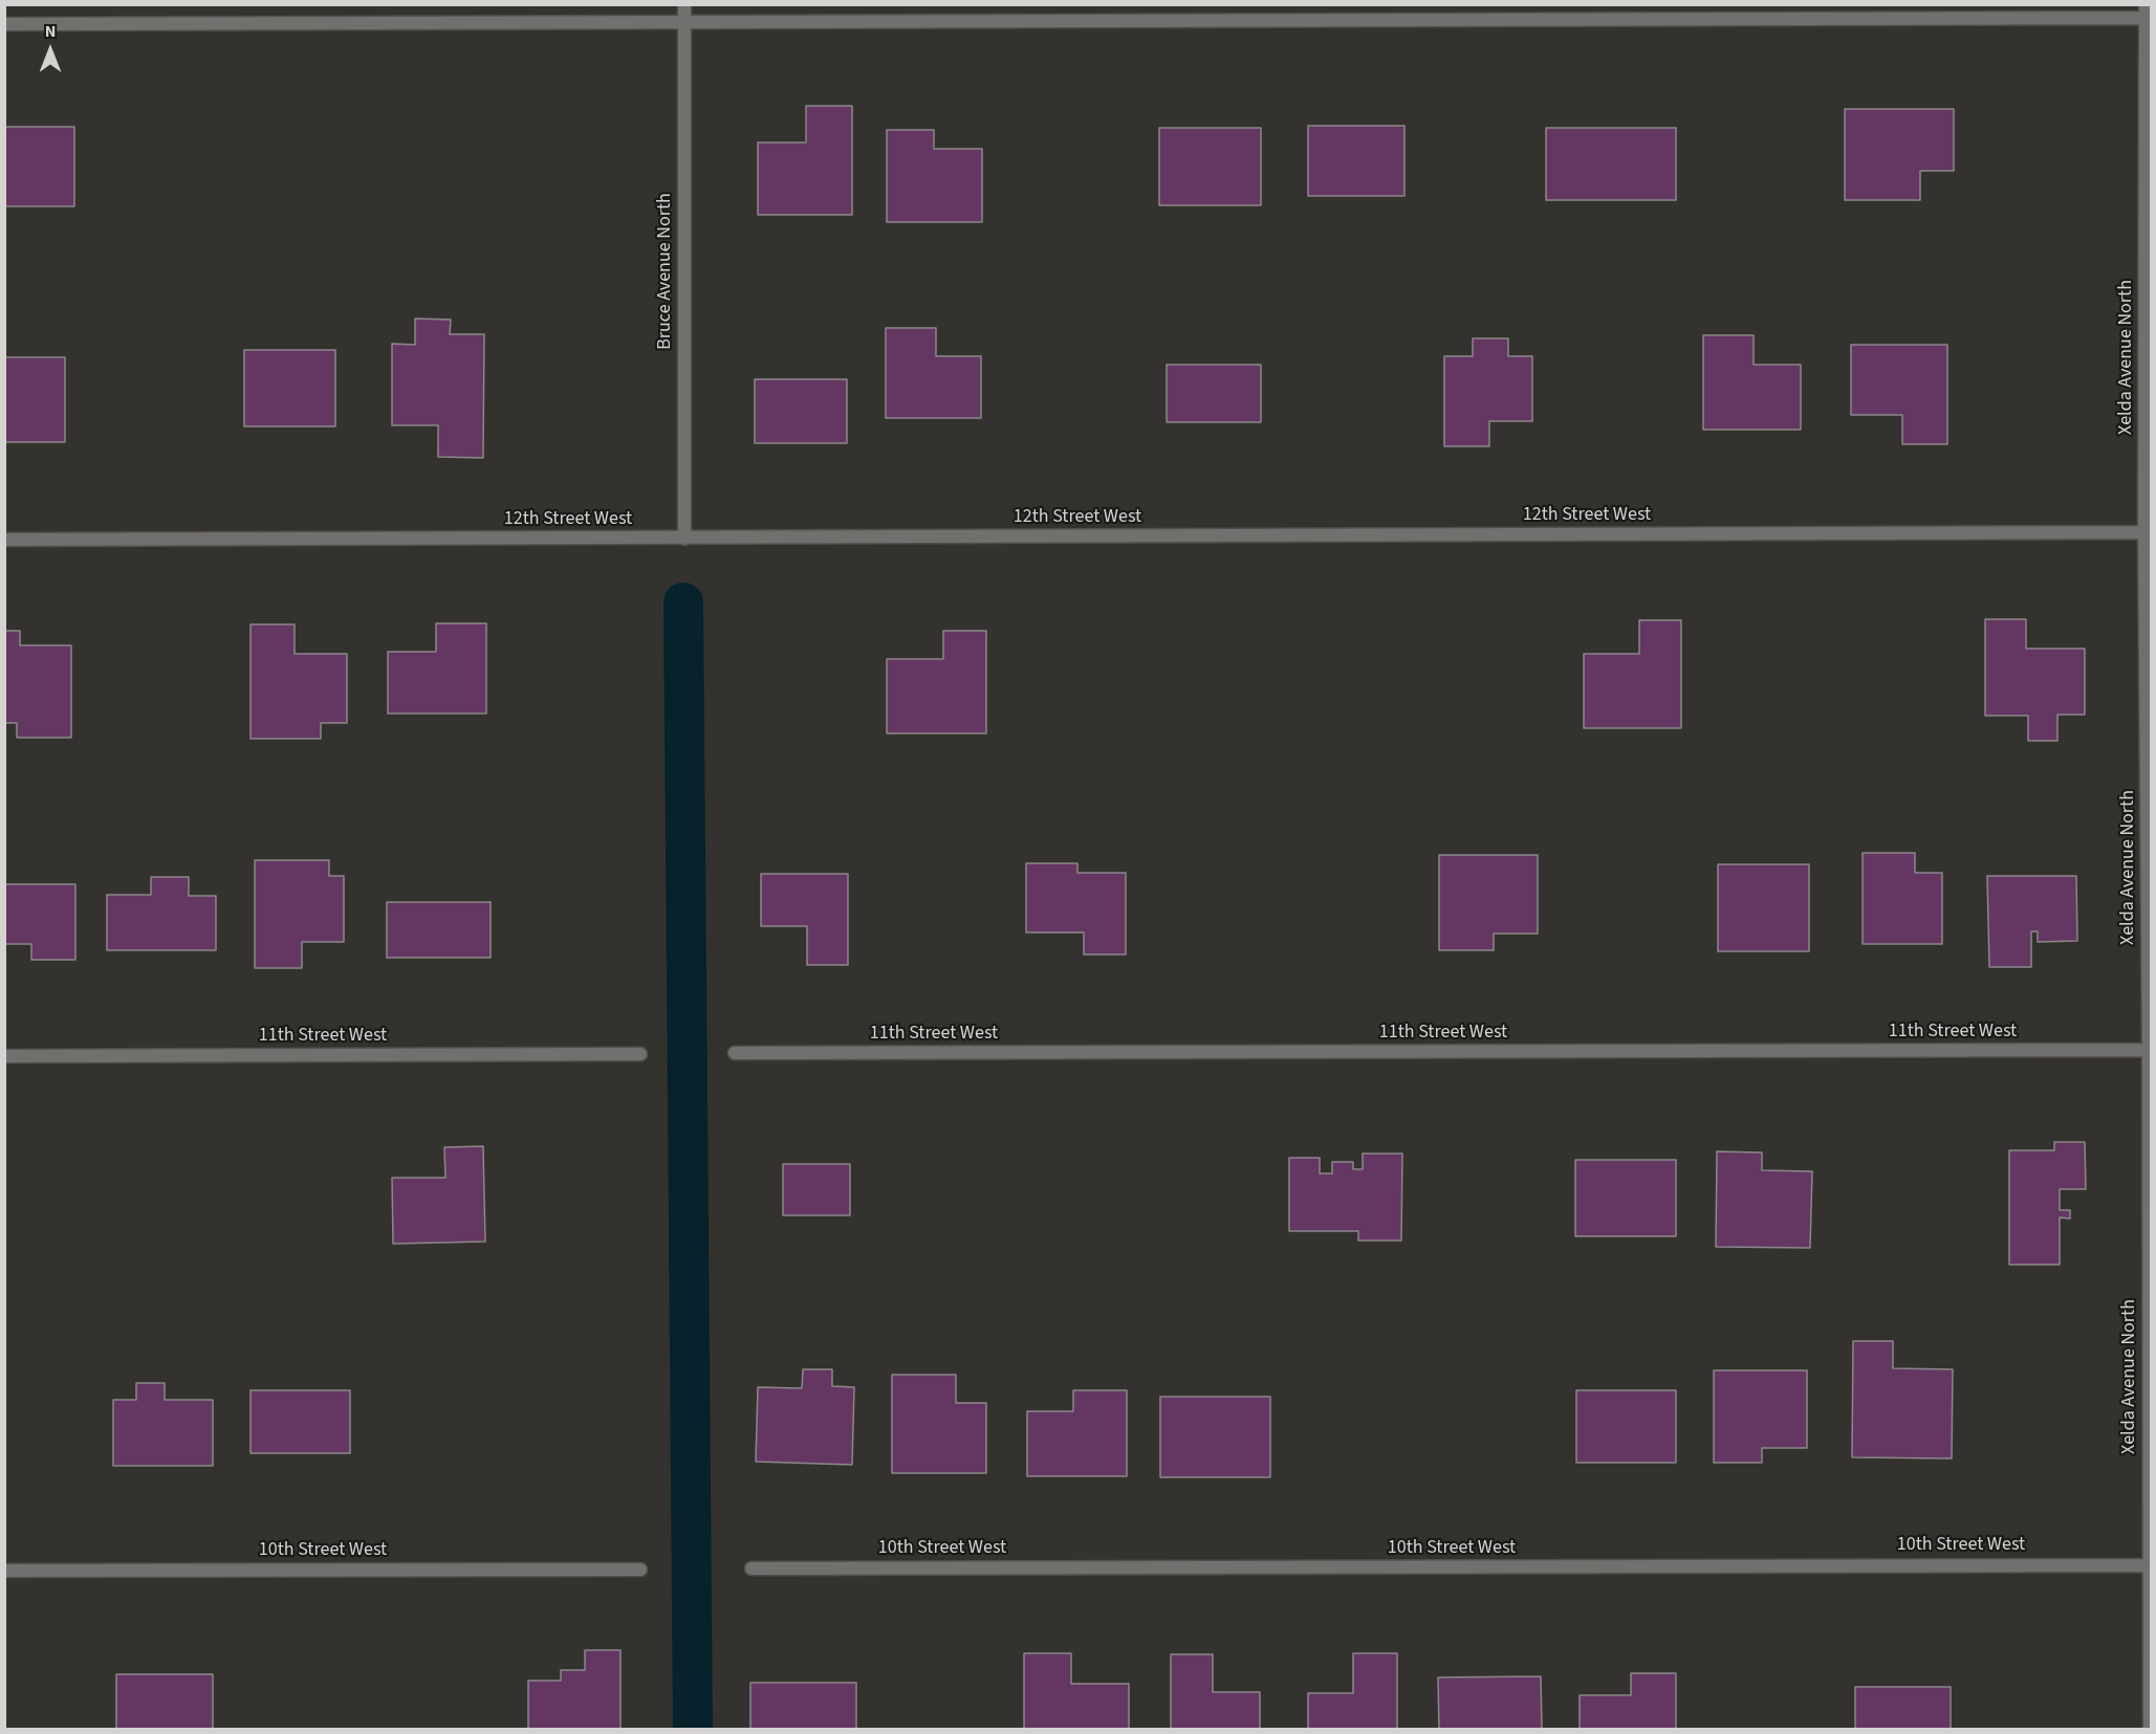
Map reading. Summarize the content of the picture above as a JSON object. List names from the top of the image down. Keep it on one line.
{"streets":{"street":["Bruce Avenue North","Xelda Avenue North","12th Street West","11th Street West","10th Street West"]},"crossings":[["Bruce Avenue North","12th Street West"],["Xelda Avenue North","12th Street West"],["Xelda Avenue North","11th Street West"],["Xelda Avenue North","10th Street West"]],"north":"top"}
